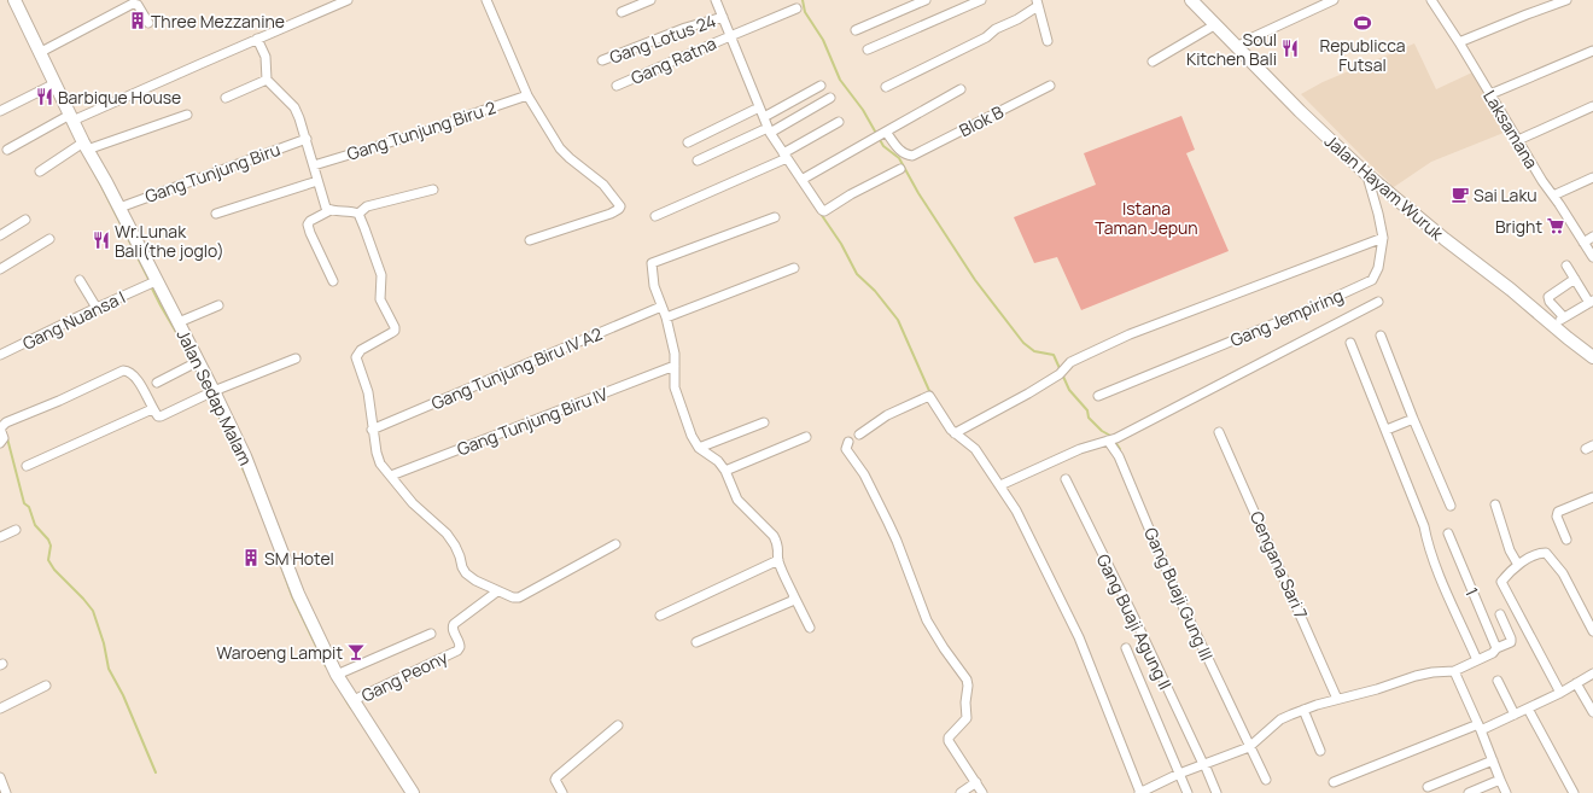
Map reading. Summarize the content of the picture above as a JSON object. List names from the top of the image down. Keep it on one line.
{"streets":{"street":["Gang Lotus 24","Gang Ratna","Blok B","Laksamana","Gang Tunjung Biru 2","Gang Tunjung Biru","Jalan Hayam Wuruk","Gang Jempiring","Gang Nuansa I","Gang Tunjung Biru IV A2","Jalan Sedap Malam","Gang Tunjung Biru IV","Cengana Sari 7","1","Gang Buaji Gung III","Gang Buaji Agung II","Gang Peony"]},"crossings":[["Gang Tunjung Biru","Jalan Sedap Malam"],["Jalan Hayam Wuruk","Gang Jempiring"],["Gang Nuansa I","Jalan Sedap Malam"],["Jalan Sedap Malam","Gang Peony"]],"parks":["Istana Taman Jepun"],"places":{"building":["Three Mezzanine","SM Hotel"],"sports":["Republicca Futsal"],"restaurant":["Soul Kitchen Bali","Barbique House","Wr.Lunak Bali(the joglo)"],"cafe":["Sai Laku"],"supermarket":["Bright"],"bar":["Waroeng Lampit"]}}
